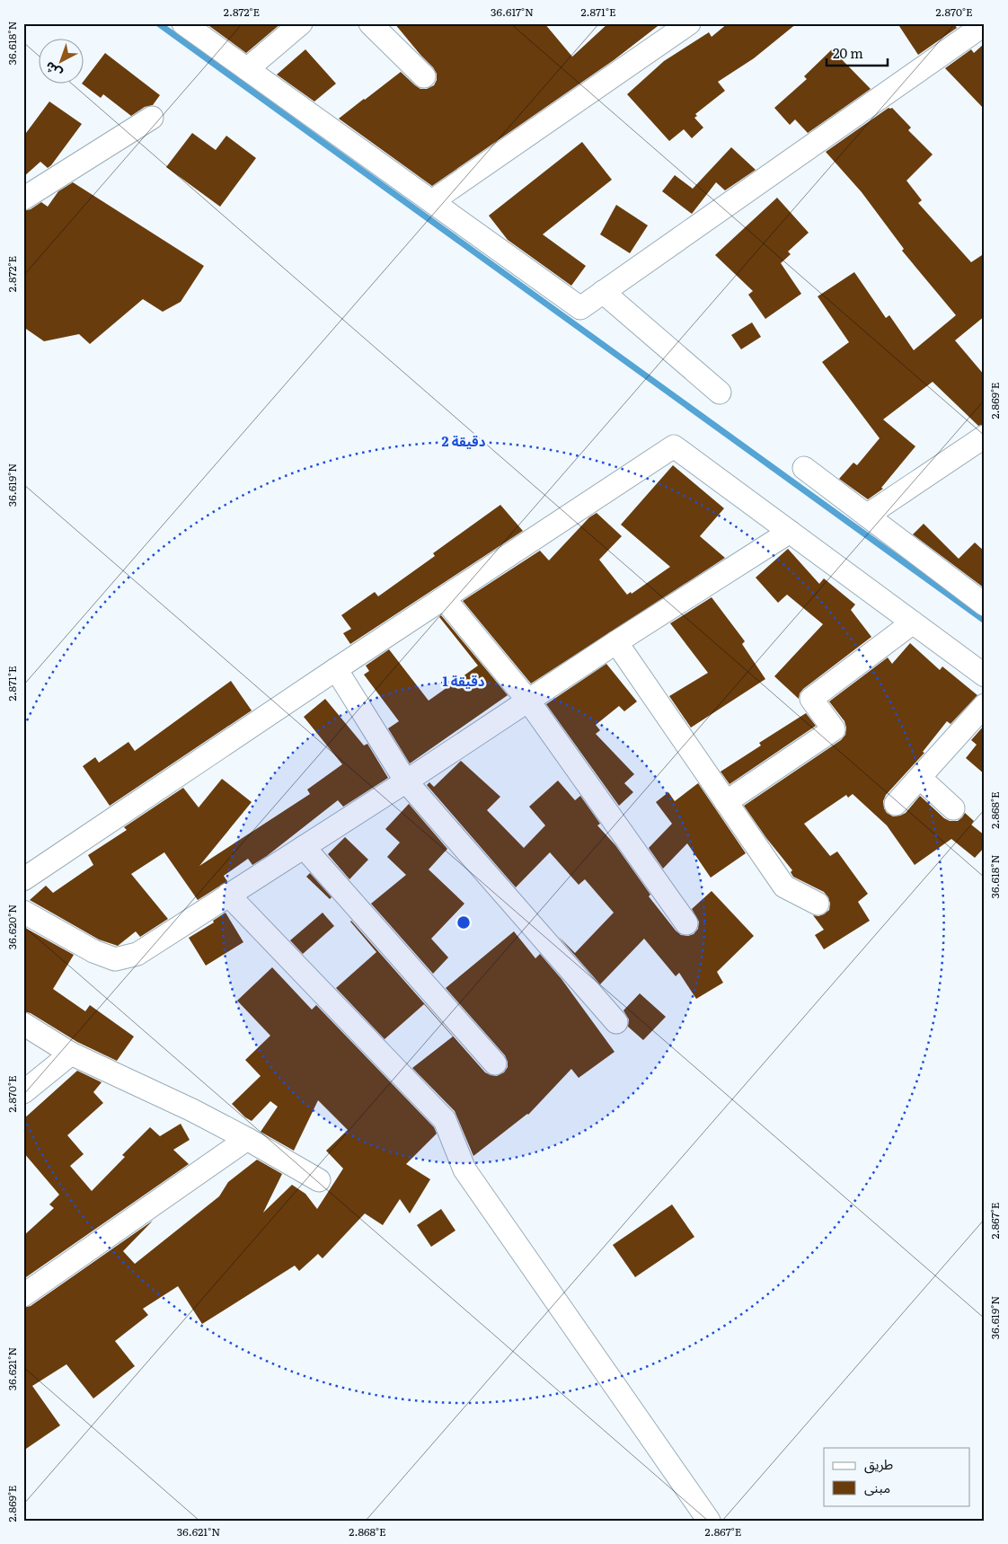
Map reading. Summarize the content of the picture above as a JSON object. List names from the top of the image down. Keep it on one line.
{"legend":["طريق","مبنى"],"scale_bar":"20 m","north":"bottom left","coordinates":["2.872°E","36.617°N","2.871°E","2.870°E","36.618°N","2.869°E","36.619°N","2.868°E","36.620°N","2.867°E","36.621°N"],"rings":["2 دقيقة","1 دقيقة"]}
